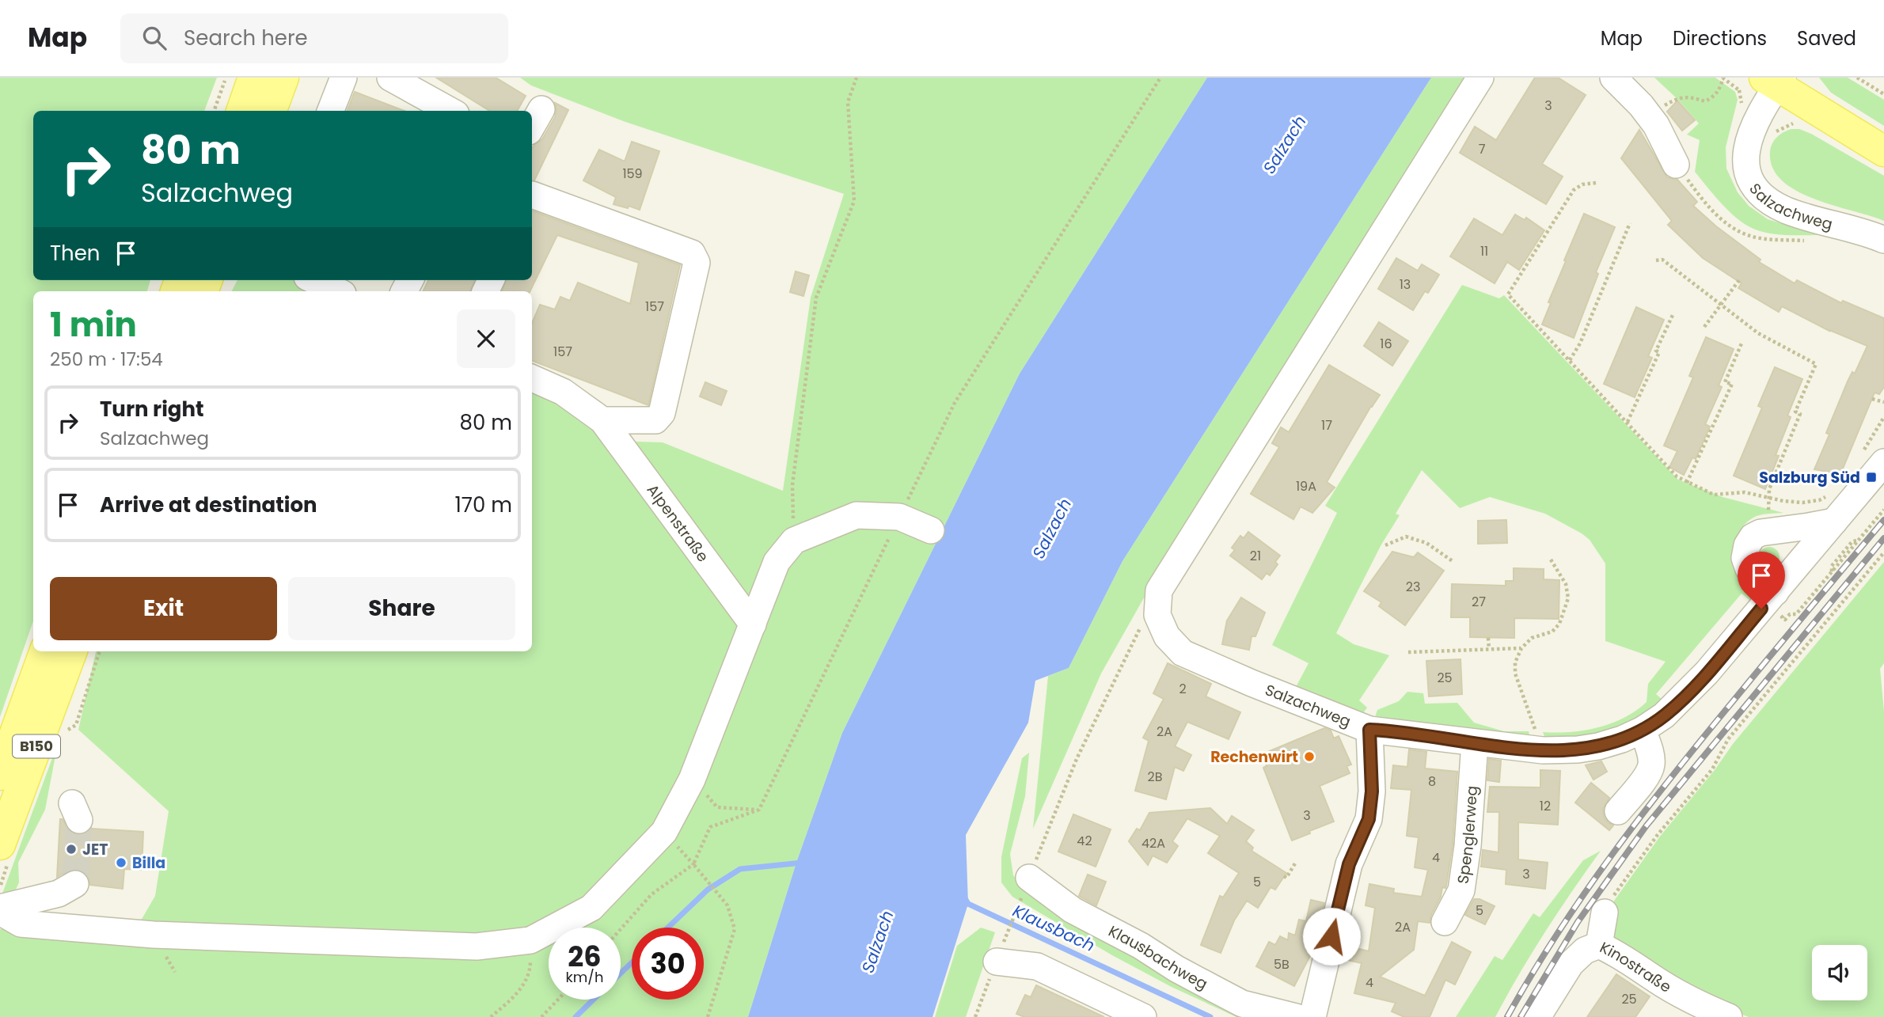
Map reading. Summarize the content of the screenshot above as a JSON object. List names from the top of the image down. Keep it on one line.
{"streets":{"main road":["B150"],"street":["Salzachweg","Alpenstraße","Spenglerweg","Klausbachweg","Kinostraße"]},"crossings":[["Salzachweg","Spenglerweg"]],"water":["Salzach","Klausbach"],"places":{"transit":["Salzburg Süd"],"other":["Rechenwirt","JET","Billa"]},"house_numbers":["3","7","159","11","13","157","16","157","17","19A","21","23","27","25","2","2A","2B","8","12","3","42","42A","4","3","5","5","2A","5B","4","25"],"page":{"header":"Map","search":"Search here","nav":["Map","Directions","Saved"],"turn":["80 m","Salzachweg"],"then":"Then","heading":["1 min","250 m · 17:54"],"list":[{"name":"Turn right","note":"Salzachweg","value":"80 m"},{"name":"Arrive at destination","value":"170 m"}],"buttons":["Exit","Share"],"speed":"26 km/h","limit":"30"}}
